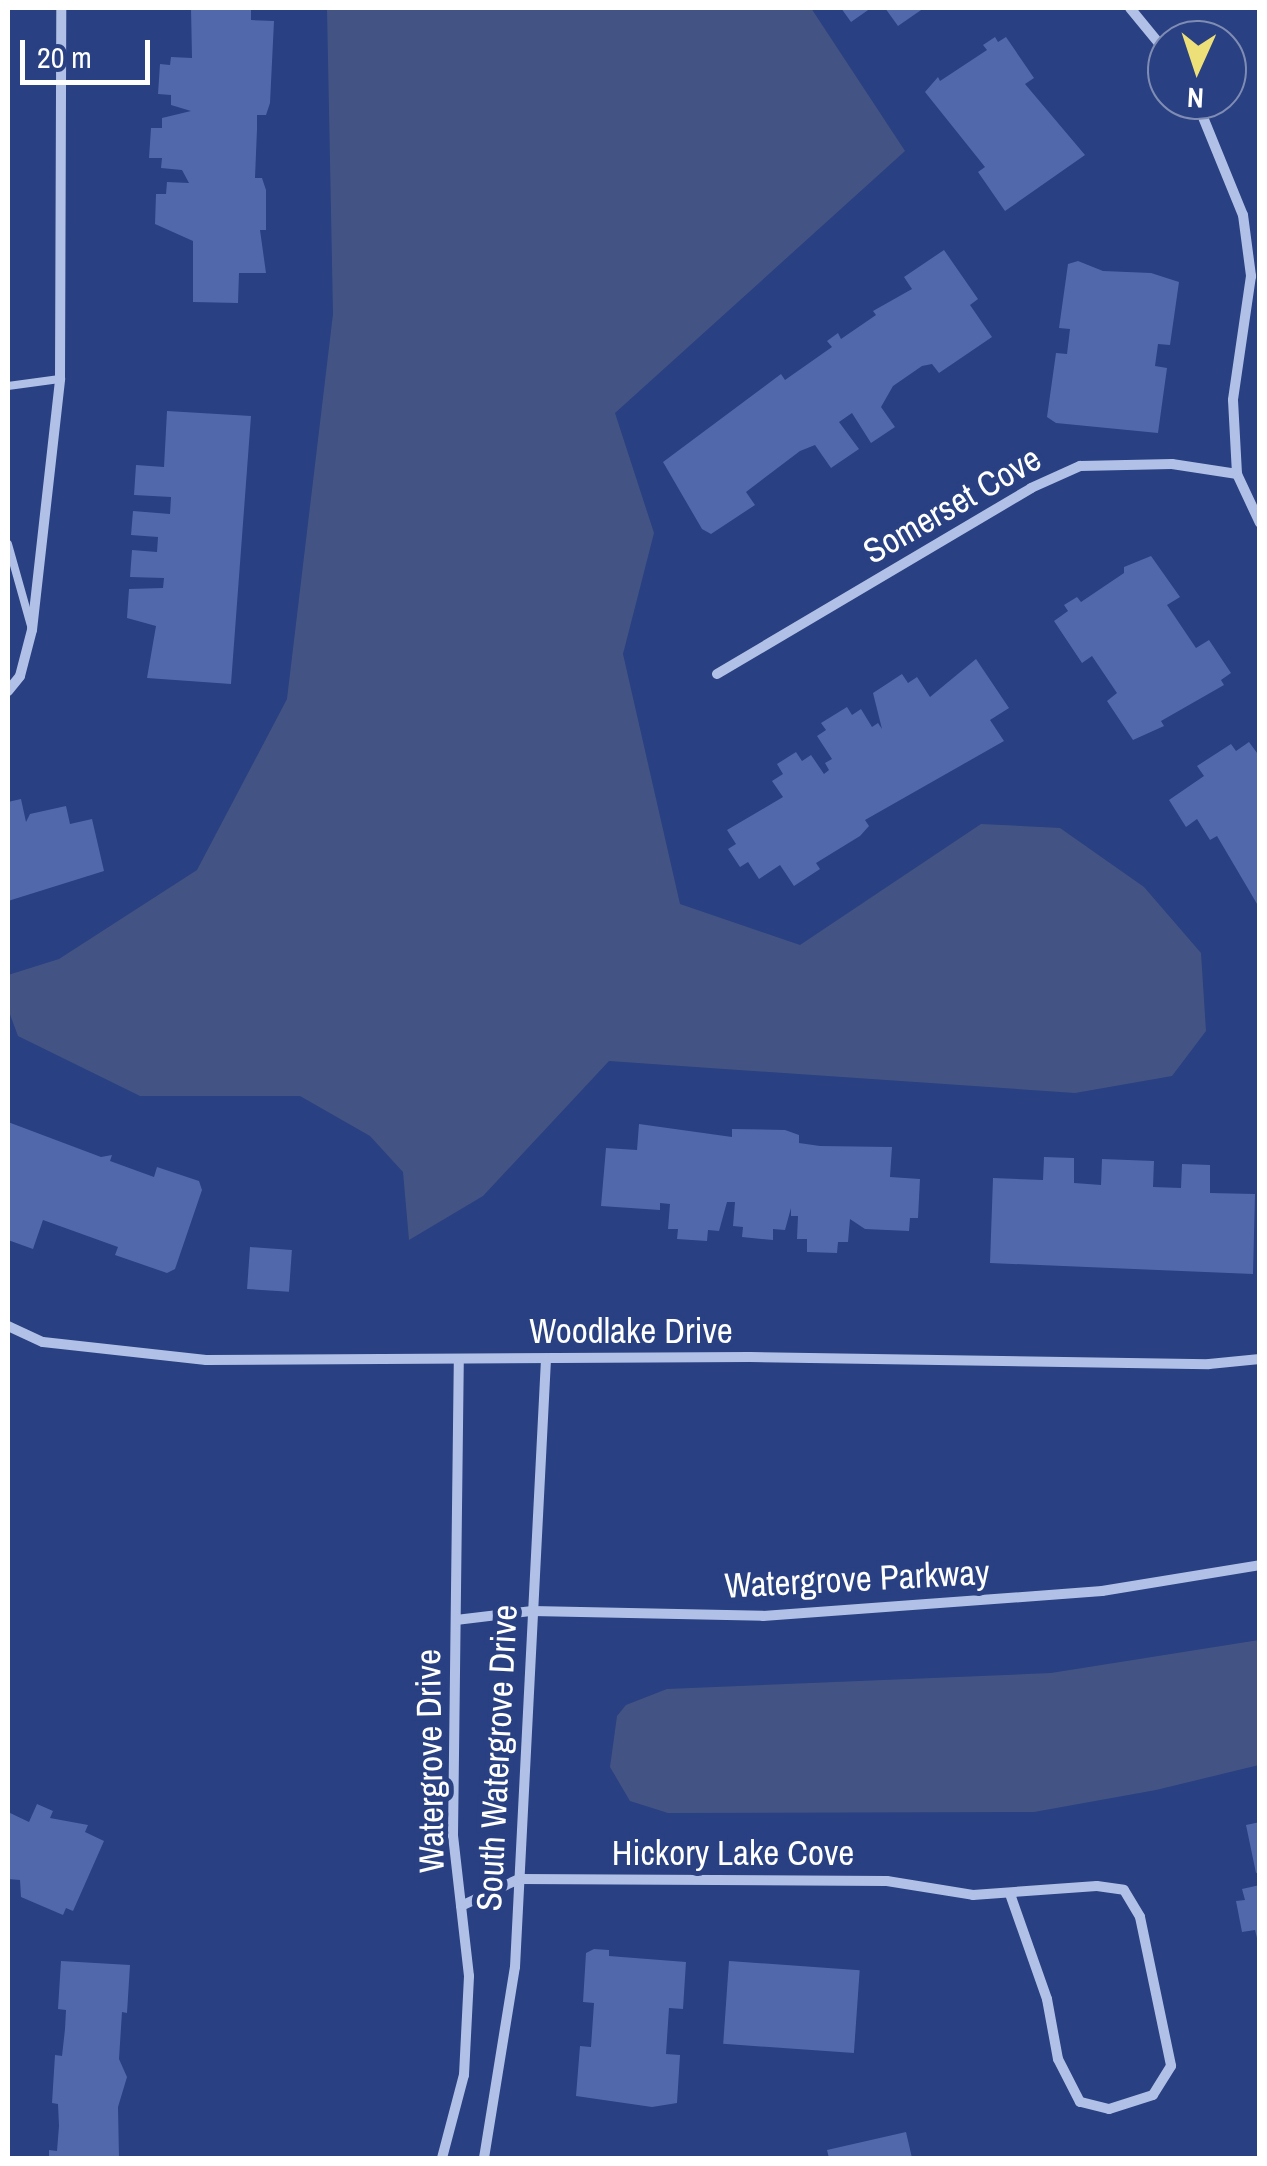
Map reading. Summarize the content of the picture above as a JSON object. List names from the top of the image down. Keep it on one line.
{"streets":{"street":["Somerset Cove","Woodlake Drive","Watergrove Parkway","South Watergrove Drive","Watergrove Drive","Hickory Lake Cove"]},"crossings":[["Woodlake Drive","South Watergrove Drive"],["Woodlake Drive","Watergrove Drive"],["Watergrove Parkway","South Watergrove Drive"],["Watergrove Parkway","Watergrove Drive"],["South Watergrove Drive","Hickory Lake Cove"],["Watergrove Drive","Hickory Lake Cove"]],"scale_bar":"20 m","north":"bottom"}
